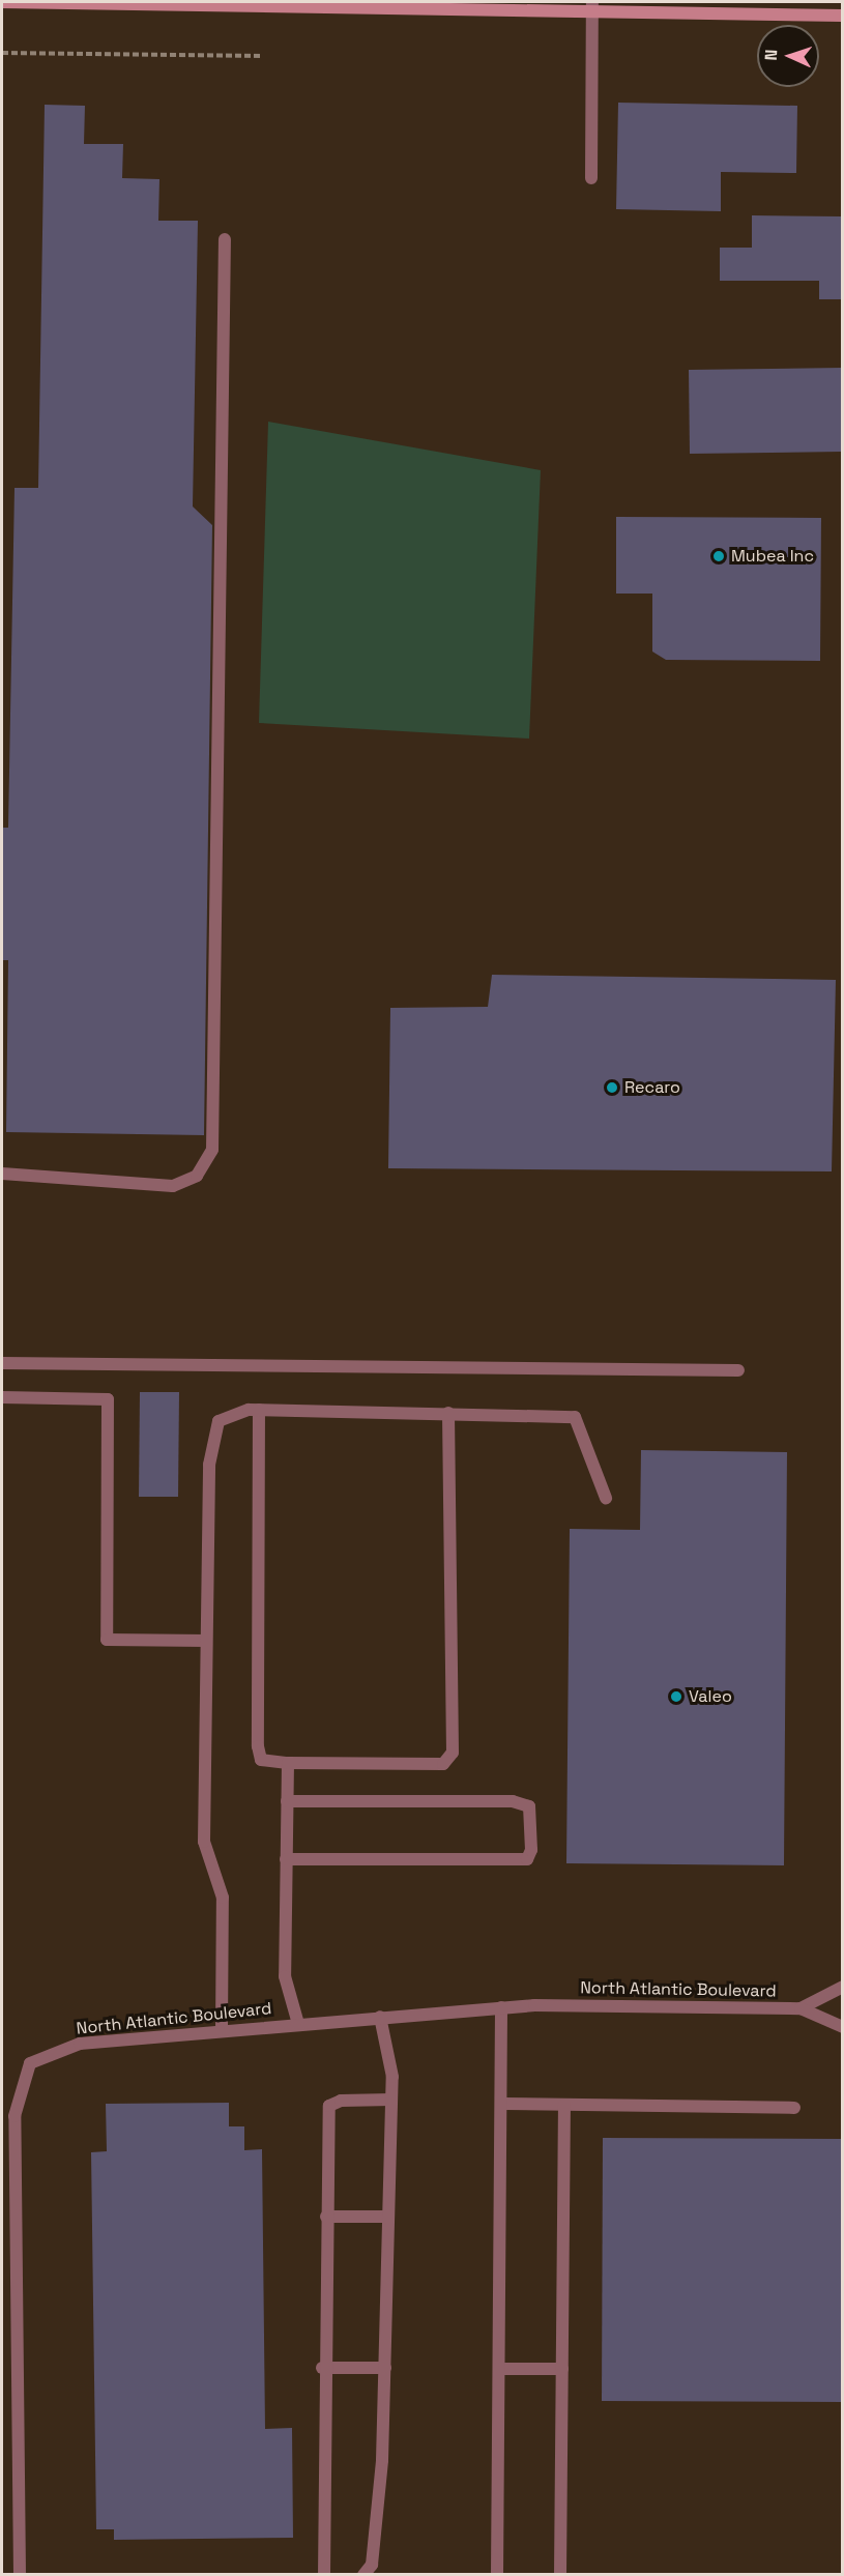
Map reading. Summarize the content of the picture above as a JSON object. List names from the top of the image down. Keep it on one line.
{"streets":{"street":["North Atlantic Boulevard"]},"places":["Mubea Inc","Recaro","Valeo"],"north":"left"}
